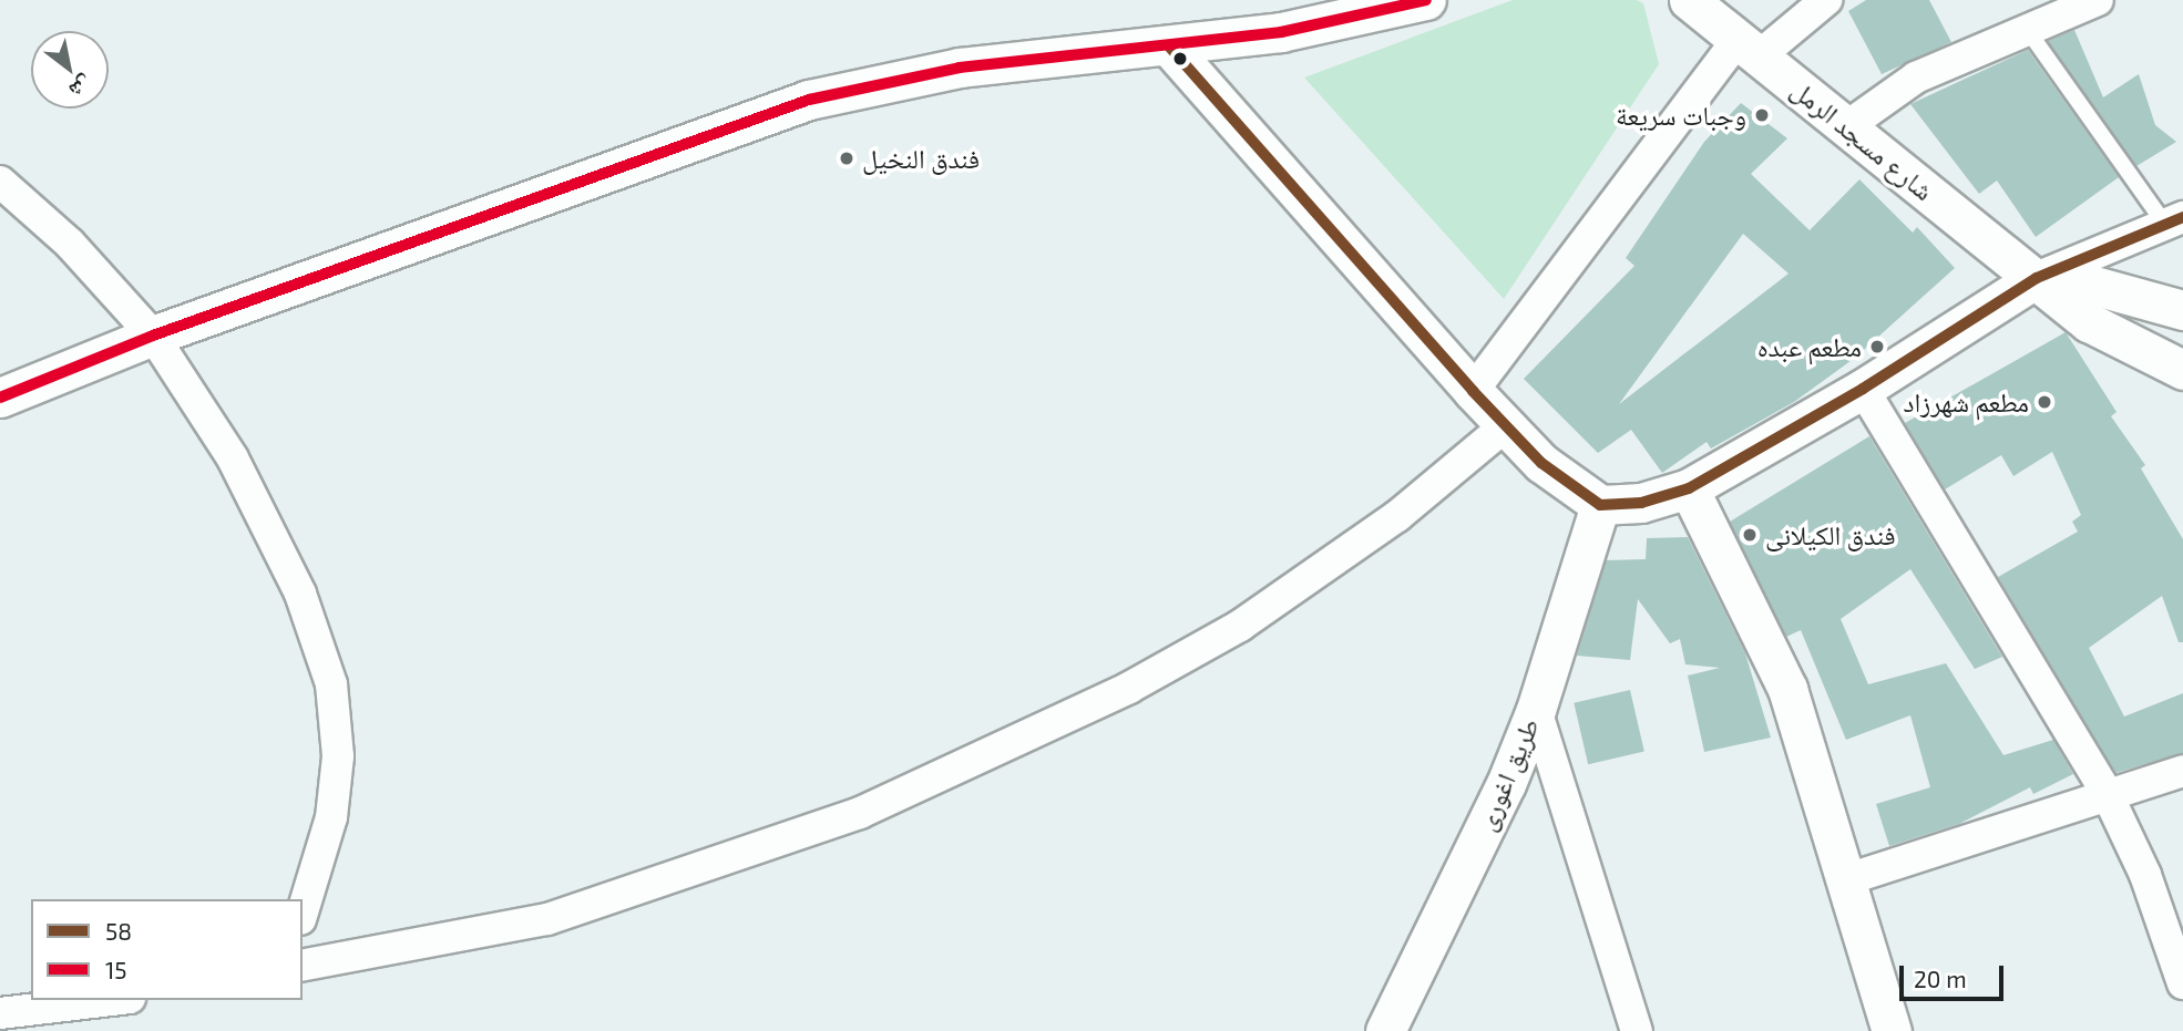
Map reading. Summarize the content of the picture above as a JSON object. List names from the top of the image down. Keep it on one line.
{"streets":{"street":["شارع مسجد الرمل","طريق اغورى"]},"places":["وجبات سريعة","فندق النخيل","مطعم عبده","مطعم شهرزاد","فندق الكيلانى"],"lines":["transit line 15","transit line 58"],"legend":["58","15"],"scale_bar":"20 m","north":"bottom right"}
